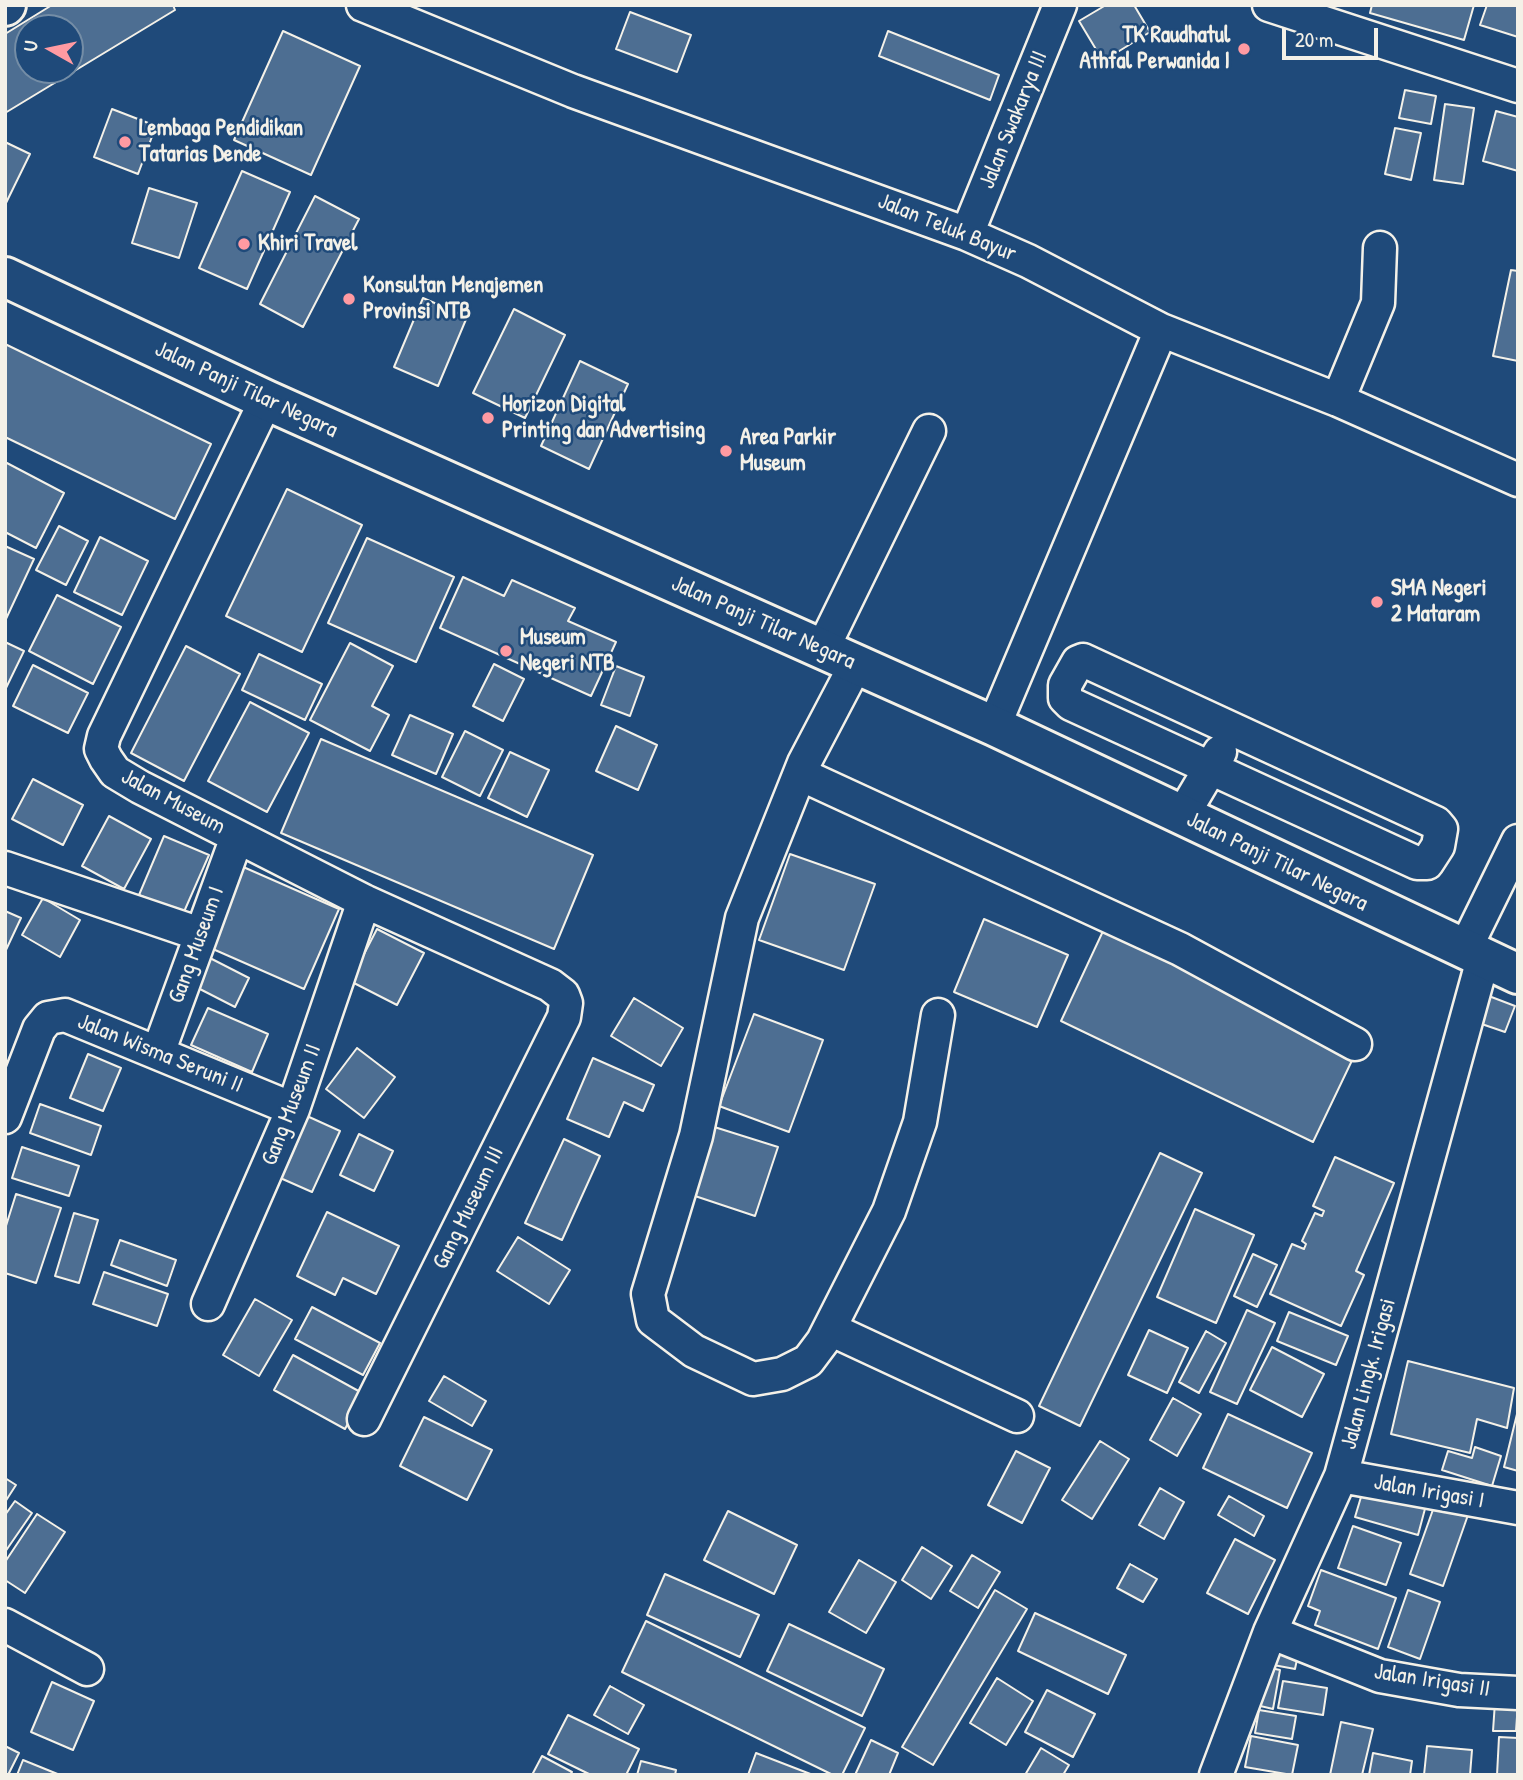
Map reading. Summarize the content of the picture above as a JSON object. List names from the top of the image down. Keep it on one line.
{"streets":{"main road":["Jalan Panji Tilar Negara"],"street":["Jalan Swakarya III","Jalan Teluk Bayur","Jalan Museum","Gang Museum I","Jalan Wisma Seruni II","Gang Museum II","Gang Museum III","Jalan Lingk. Irigasi","Jalan Irigasi I","Jalan Irigasi II"]},"crossings":[["Jalan Swakarya III","Jalan Teluk Bayur"],["Jalan Panji Tilar Negara","Jalan Museum"],["Jalan Panji Tilar Negara","Jalan Lingk. Irigasi"],["Jalan Museum","Gang Museum I"],["Jalan Museum","Gang Museum II"],["Jalan Museum","Gang Museum III"],["Gang Museum I","Jalan Wisma Seruni II"],["Jalan Wisma Seruni II","Gang Museum II"],["Jalan Lingk. Irigasi","Jalan Irigasi I"],["Jalan Lingk. Irigasi","Jalan Irigasi II"]],"places":["TK Raudhatul Athfal Perwanida I","Lembaga Pendidikan Tatarias Dende","Khiri Travel","Konsultan Menajemen Provinsi NTB","Horizon Digital Printing dan Advertising","Area Parkir Museum","SMA Negeri 2 Mataram","Museum Negeri NTB"],"scale_bar":"20 m","north":"left"}
